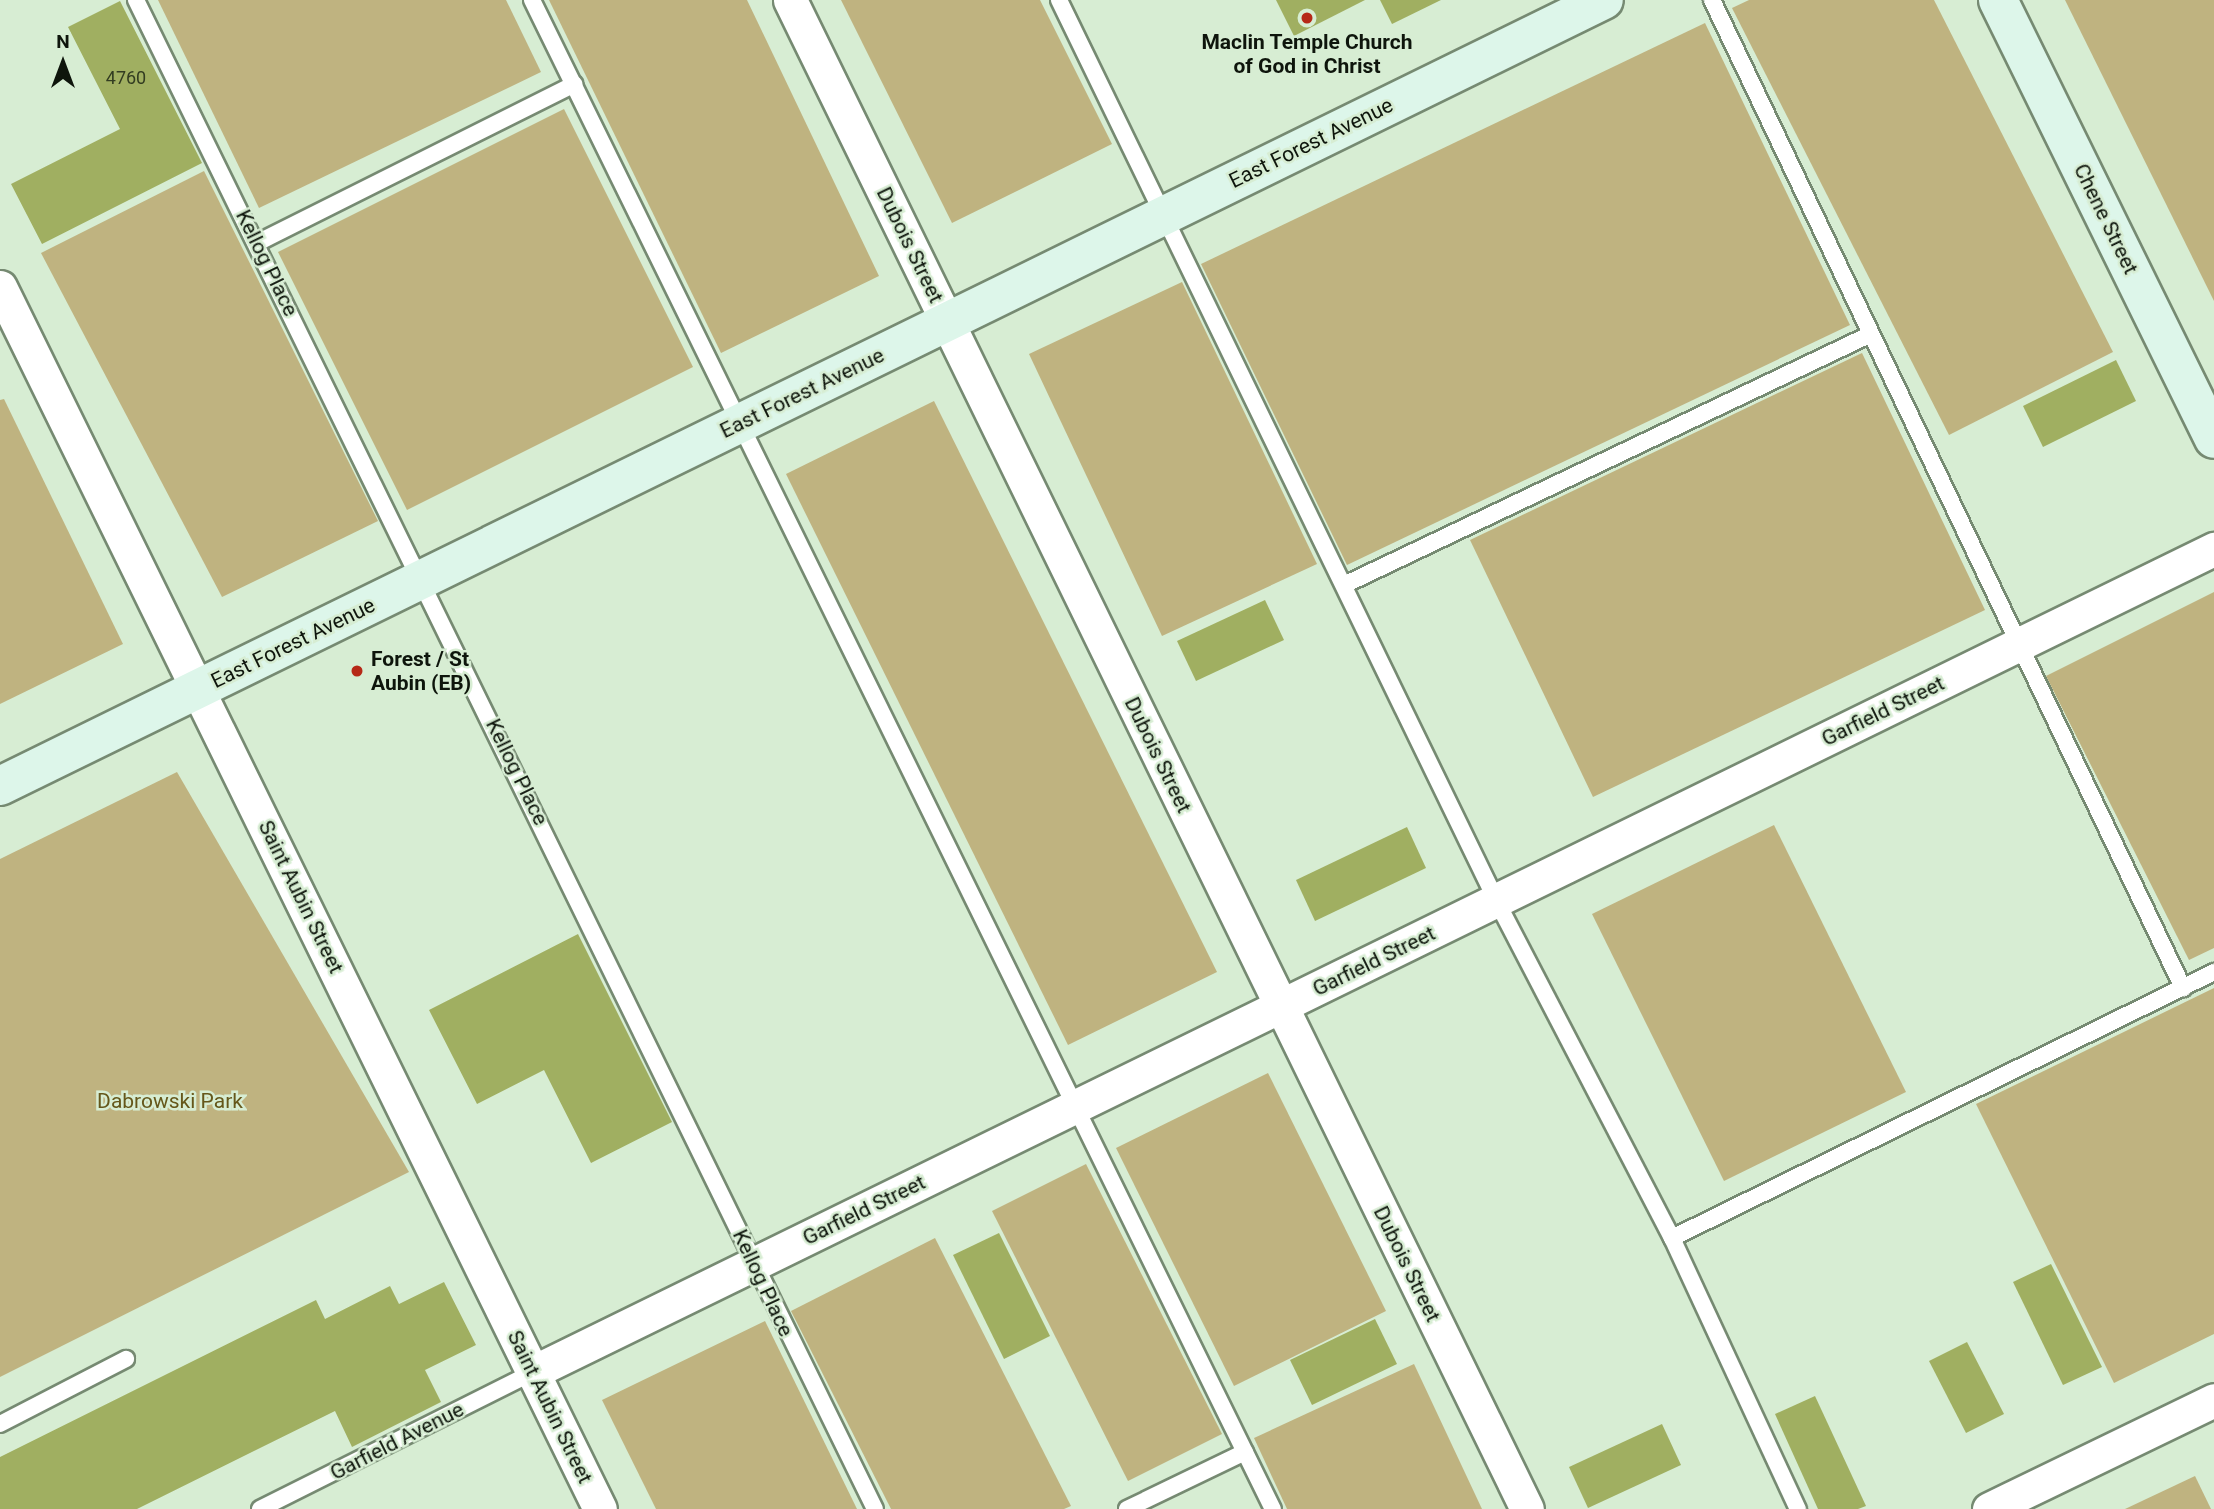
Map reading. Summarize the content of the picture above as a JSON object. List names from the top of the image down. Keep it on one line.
{"streets":{"main road":["East Forest Avenue","Chene Street"],"street":["Dubois Street","Garfield Street","Saint Aubin Street"],"lane":["Kellog Place","Garfield Avenue"]},"crossings":[["East Forest Avenue","Dubois Street"],["East Forest Avenue","Kellog Place"],["East Forest Avenue","Saint Aubin Street"],["Dubois Street","Garfield Street"],["Kellog Place","Garfield Street"],["Garfield Street","Saint Aubin Street"],["Garfield Street","Garfield Avenue"],["Saint Aubin Street","Garfield Avenue"]],"parks":["Dabrowski Park"],"places":["Maclin Temple Church of God in Christ","Forest / St Aubin (EB)"],"house_numbers":["4760"],"north":"top"}
